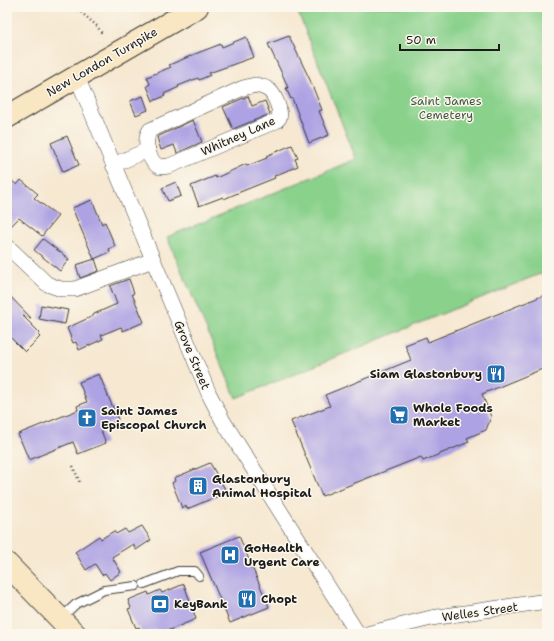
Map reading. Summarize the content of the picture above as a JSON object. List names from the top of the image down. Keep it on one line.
{"streets":{"main road":["New London Turnpike"],"street":["Whitney Lane","Grove Street","Welles Street"]},"crossings":[["New London Turnpike","Grove Street"]],"parks":["Saint James Cemetery"],"places":{"restaurant":["Siam Glastonbury","Chopt"],"supermarket":["Whole Foods Market"],"church":["Saint James Episcopal Church"],"building":["Glastonbury Animal Hospital"],"hospital":["GoHealth Urgent Care"],"bank":["KeyBank"]},"scale_bar":"50 m"}
